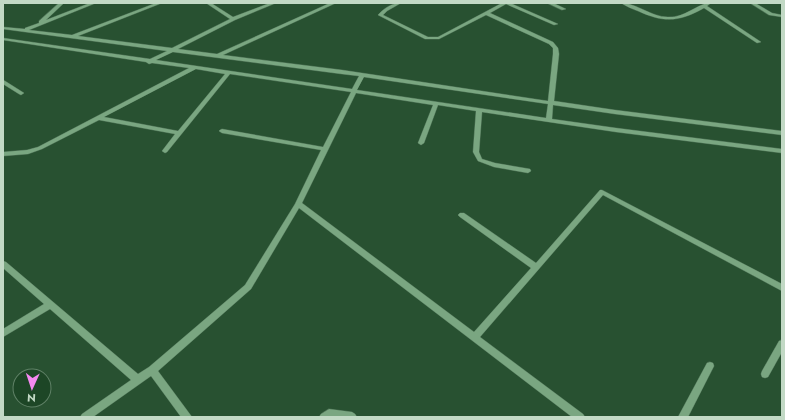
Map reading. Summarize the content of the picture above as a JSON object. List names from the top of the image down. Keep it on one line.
{"north":"bottom"}
